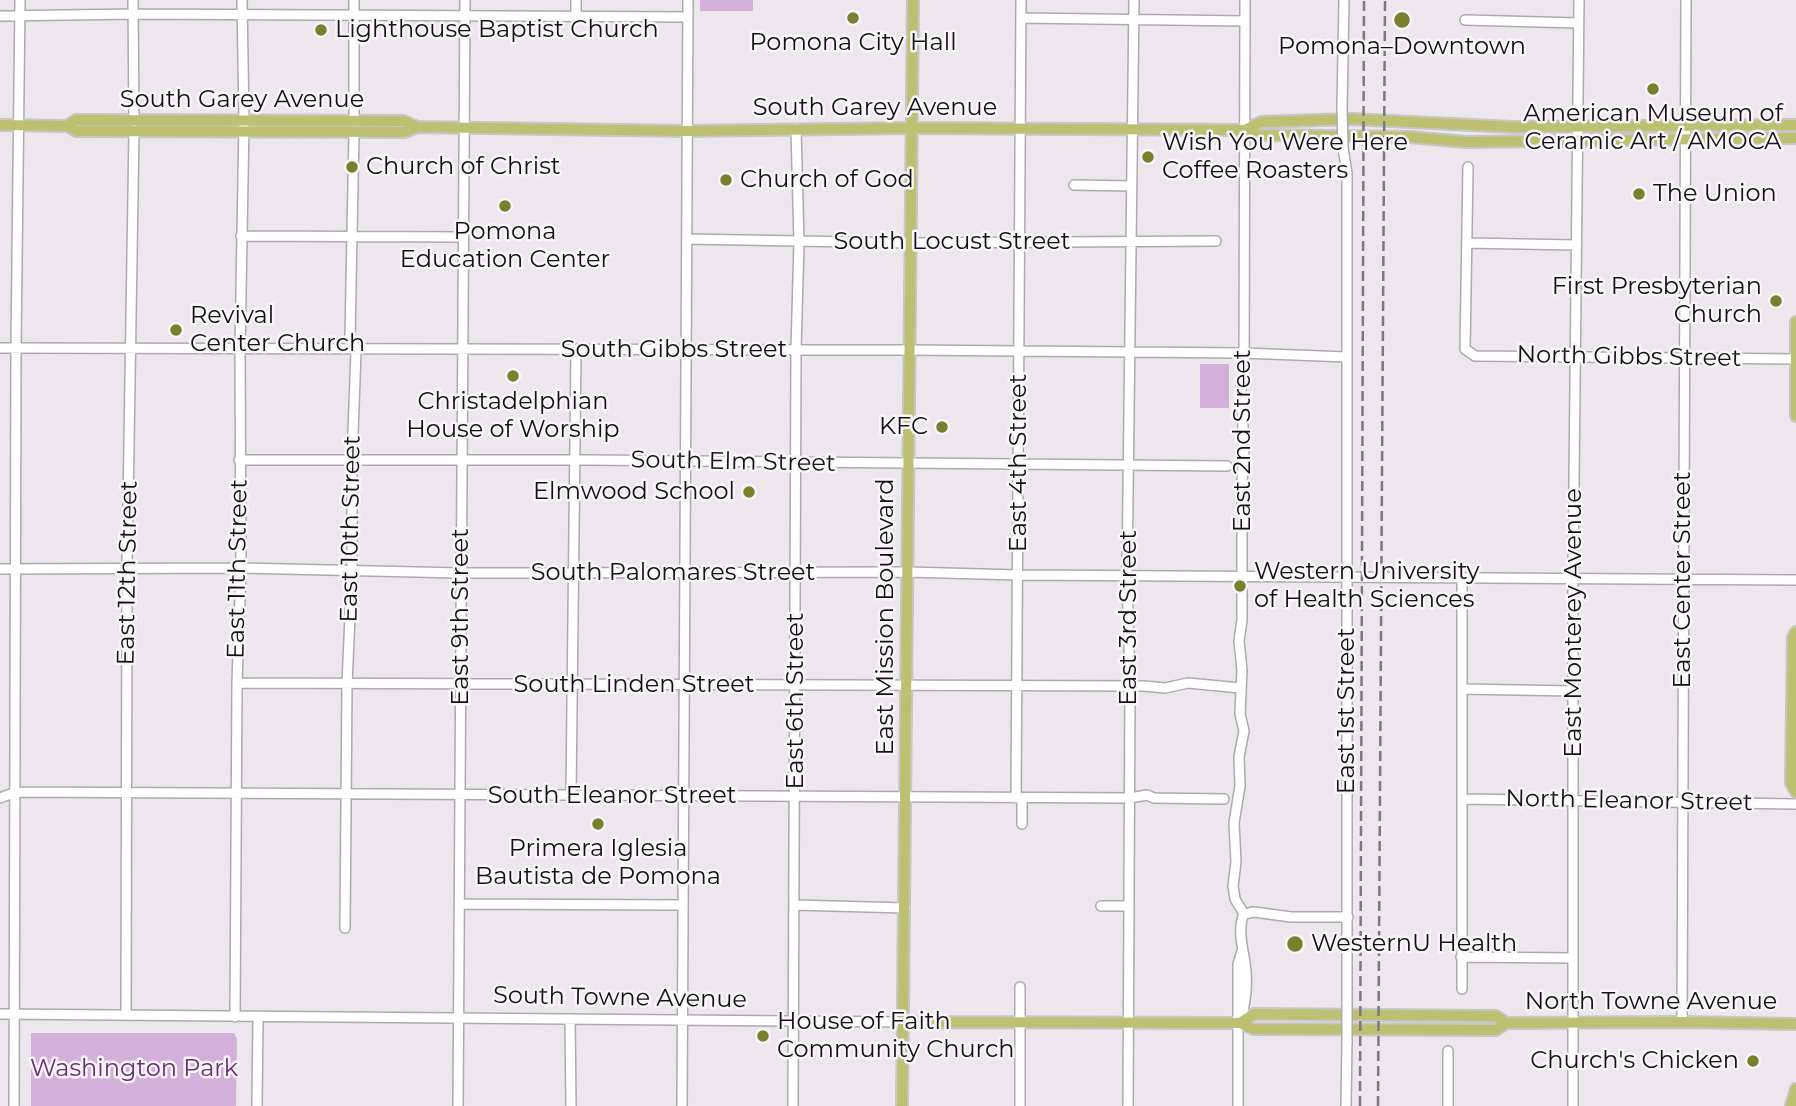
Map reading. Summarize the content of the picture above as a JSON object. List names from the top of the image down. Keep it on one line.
{"streets":{"main road":["South Garey Avenue","East Mission Boulevard","South Towne Avenue","North Towne Avenue"],"street":["South Locust Street","South Gibbs Street","North Gibbs Street","East 2nd Street","South Elm Street","East 4th Street","East 10th Street","East 11th Street","East 12th Street","South Palomares Street","East Center Street","East 9th Street","East 3rd Street","East Monterey Avenue","South Linden Street","East 6th Street","East 1st Street","South Eleanor Street","North Eleanor Street"]},"crossings":[["South Garey Avenue","East 2nd Street"],["South Garey Avenue","East 4th Street"],["South Garey Avenue","East 10th Street"],["South Garey Avenue","East 11th Street"],["South Garey Avenue","East 12th Street"],["South Garey Avenue","East Center Street"],["South Garey Avenue","East 9th Street"],["South Garey Avenue","East Mission Boulevard"],["South Garey Avenue","East 3rd Street"],["South Garey Avenue","East Monterey Avenue"],["South Garey Avenue","East 6th Street"],["South Locust Street","East 4th Street"],["South Locust Street","East Mission Boulevard"],["South Locust Street","East 3rd Street"],["South Locust Street","East 6th Street"],["South Gibbs Street","East 2nd Street"],["South Gibbs Street","East 4th Street"],["South Gibbs Street","East 10th Street"],["South Gibbs Street","East 11th Street"],["South Gibbs Street","East 12th Street"],["South Gibbs Street","East 9th Street"],["South Gibbs Street","East Mission Boulevard"],["South Gibbs Street","East 3rd Street"],["South Gibbs Street","East 6th Street"],["South Gibbs Street","East 1st Street"],["North Gibbs Street","East Center Street"],["North Gibbs Street","East Monterey Avenue"],["East 2nd Street","South Palomares Street"],["East 2nd Street","South Linden Street"],["South Elm Street","East 4th Street"],["South Elm Street","East 10th Street"],["South Elm Street","East 11th Street"],["South Elm Street","East 9th Street"],["South Elm Street","East Mission Boulevard"],["South Elm Street","East 3rd Street"],["South Elm Street","East 6th Street"],["East 4th Street","South Palomares Street"],["East 4th Street","South Linden Street"],["East 4th Street","South Eleanor Street"],["East 10th Street","South Palomares Street"],["East 10th Street","South Linden Street"],["East 10th Street","South Eleanor Street"],["East 11th Street","South Palomares Street"],["East 11th Street","South Linden Street"],["East 11th Street","South Eleanor Street"],["East 11th Street","South Towne Avenue"],["East 12th Street","South Palomares Street"],["East 12th Street","South Eleanor Street"],["East 12th Street","South Towne Avenue"],["South Palomares Street","East Center Street"],["South Palomares Street","East 9th Street"],["South Palomares Street","East Mission Boulevard"],["South Palomares Street","East 3rd Street"],["South Palomares Street","East Monterey Avenue"],["South Palomares Street","East 6th Street"],["South Palomares Street","East 1st Street"],["East Center Street","North Eleanor Street"],["East Center Street","North Towne Avenue"],["East 9th Street","South Linden Street"],["East 9th Street","South Eleanor Street"],["East 9th Street","South Towne Avenue"],["East Mission Boulevard","South Linden Street"],["East Mission Boulevard","South Eleanor Street"],["East Mission Boulevard","South Towne Avenue"],["East 3rd Street","South Linden Street"],["East 3rd Street","South Eleanor Street"],["East 3rd Street","South Towne Avenue"],["East Monterey Avenue","North Eleanor Street"],["East Monterey Avenue","North Towne Avenue"],["South Linden Street","East 6th Street"],["East 6th Street","South Eleanor Street"],["East 6th Street","South Towne Avenue"],["South Towne Avenue","North Towne Avenue"]],"parks":["Washington Park"],"places":["Pomona City Hall","Pomona–Downtown","Lighthouse Baptist Church","American Museum of Ceramic Art / AMOCA","Wish You Were Here Coffee Roasters","Church of Christ","Church of God","The Union","Pomona Education Center","First Presbyterian Church","Revival Center Church","Christadelphian House of Worship","KFC","Elmwood School","Western University of Health Sciences","Primera Iglesia Bautista de Pomona","WesternU Health","House of Faith Community Church","Church's Chicken"]}
